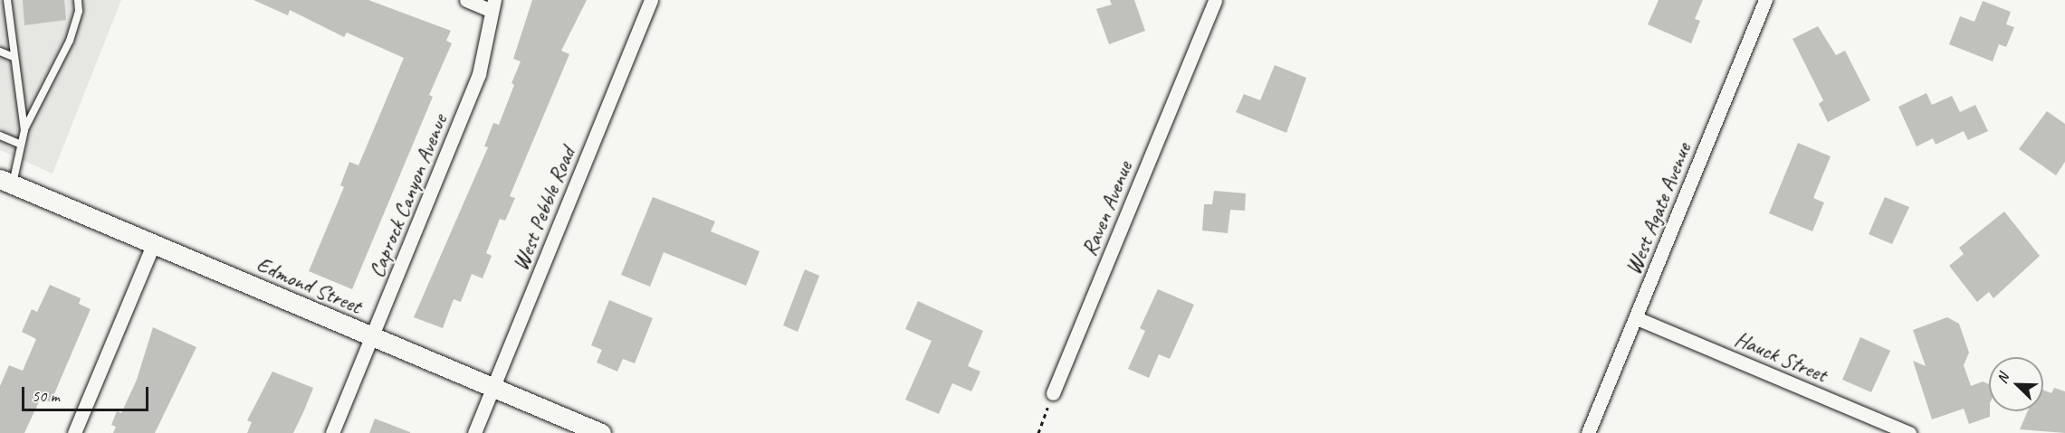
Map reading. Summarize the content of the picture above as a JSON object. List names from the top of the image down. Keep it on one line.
{"streets":{"street":["Caprock Canyon Avenue","West Pebble Road","Raven Avenue","West Agate Avenue","Edmond Street","Hauck Street"]},"crossings":[["Caprock Canyon Avenue","Edmond Street"],["West Pebble Road","Edmond Street"],["West Agate Avenue","Hauck Street"]],"scale_bar":"50 m","north":"top left"}
